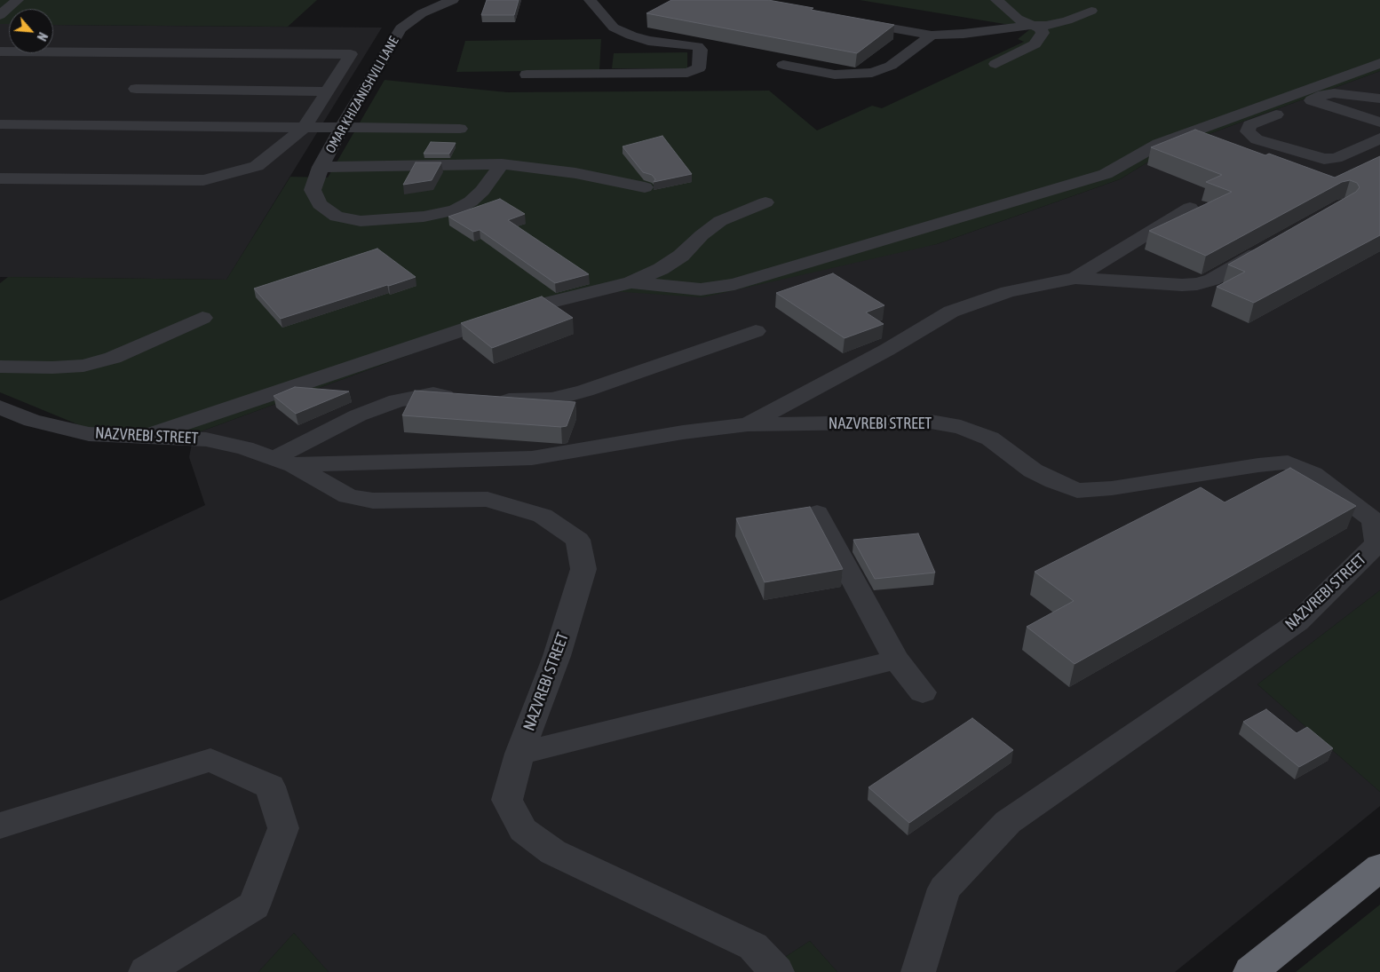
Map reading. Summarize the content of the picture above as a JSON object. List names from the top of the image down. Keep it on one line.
{"streets":{"street":["OMAR KHIZANISHVILI LANE","NAZVREBI STREET"]},"north":"bottom right"}
